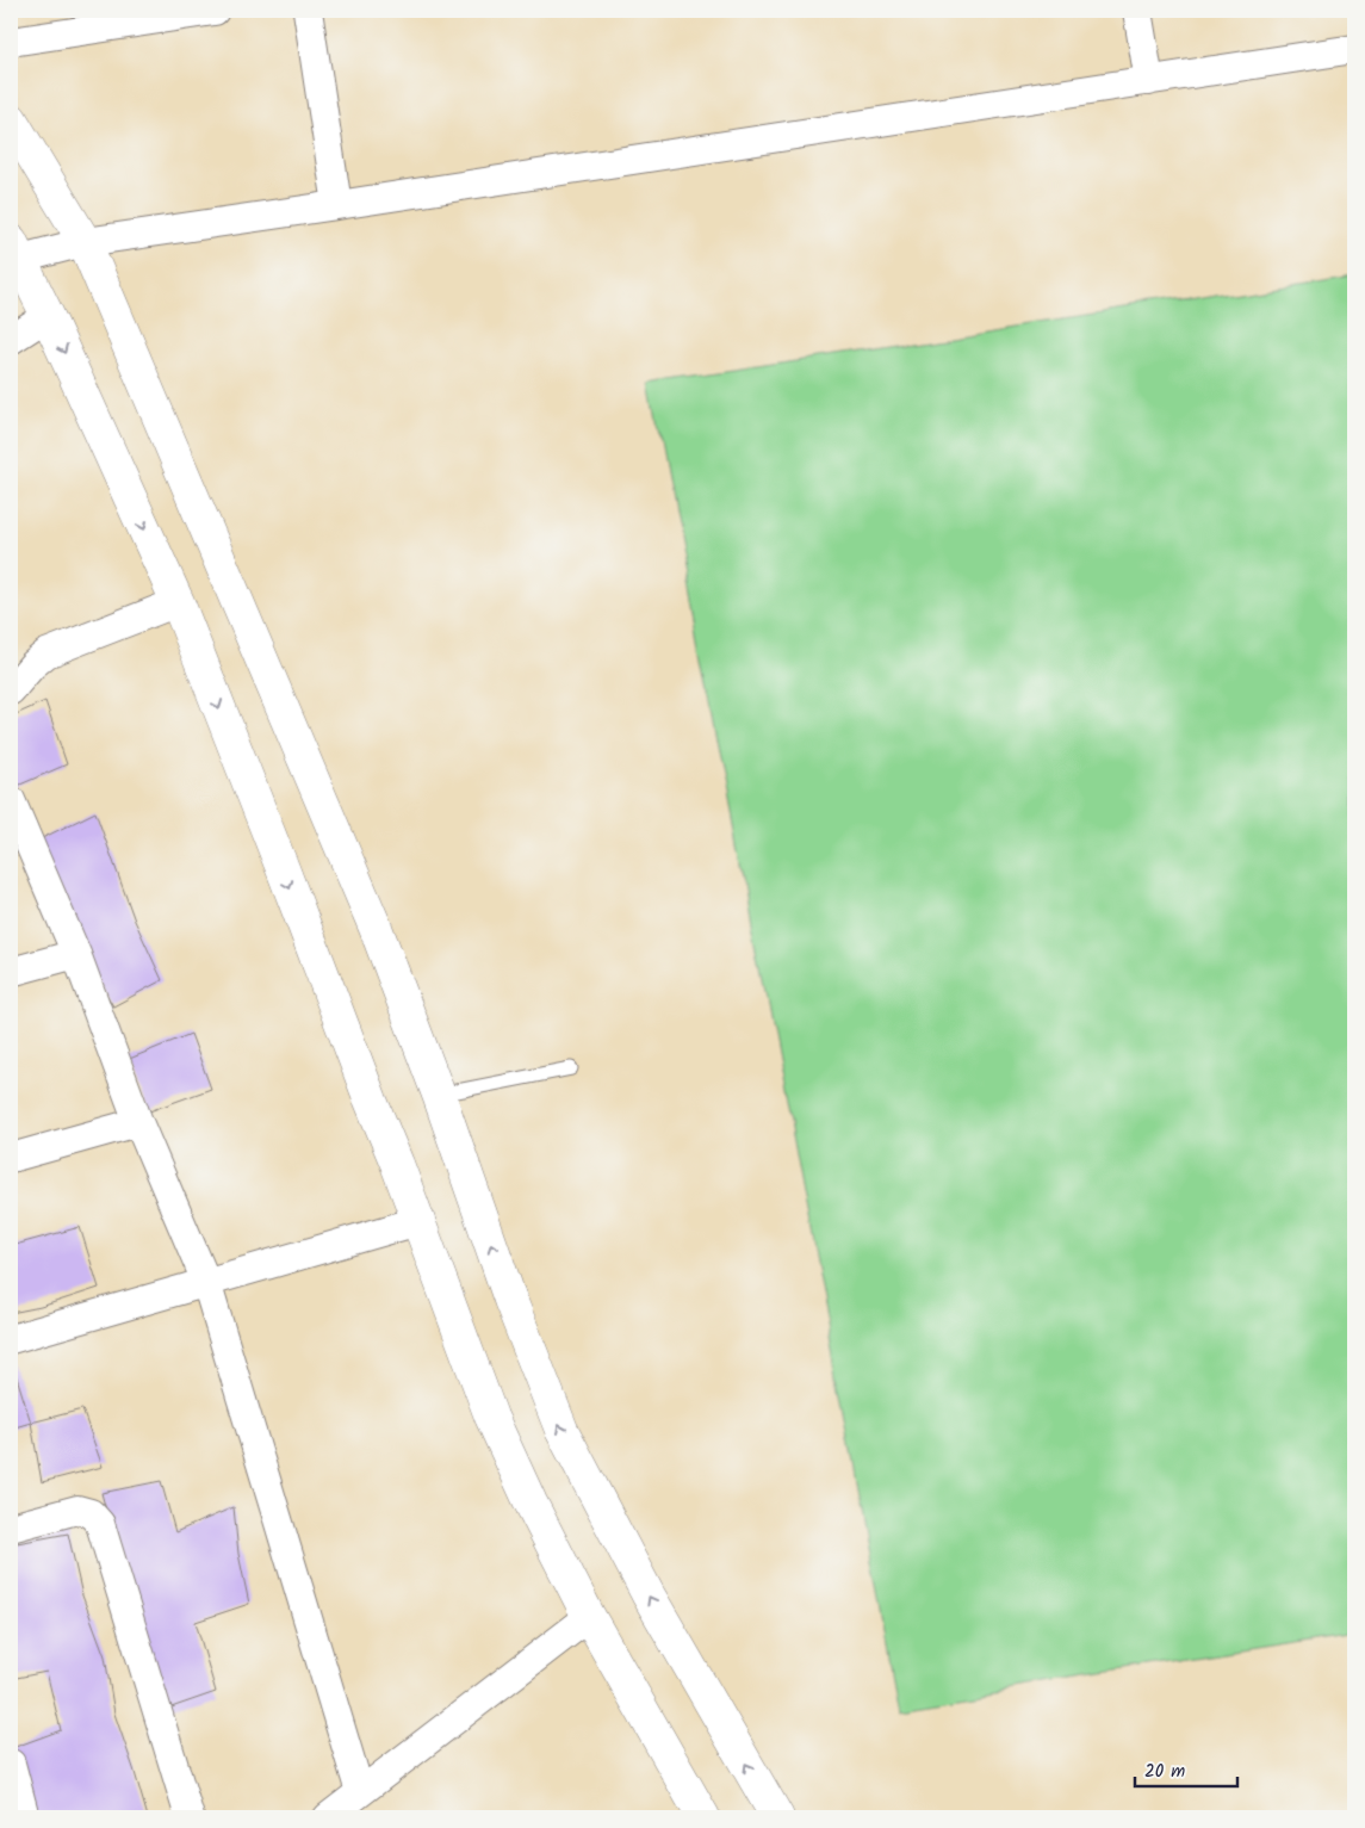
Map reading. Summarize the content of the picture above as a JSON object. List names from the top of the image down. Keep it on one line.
{"scale_bar":"20 m"}
